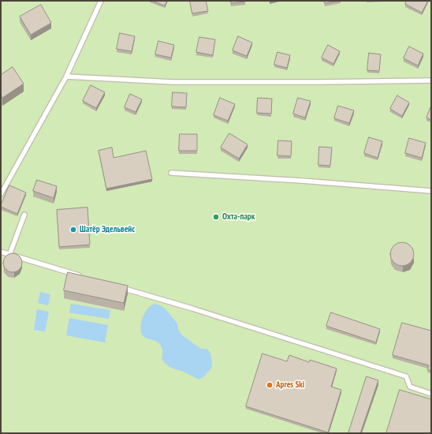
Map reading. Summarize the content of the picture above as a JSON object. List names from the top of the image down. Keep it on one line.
{"places":["Охта-парк","Шатёр Эдельвейс","Apres Ski"]}
